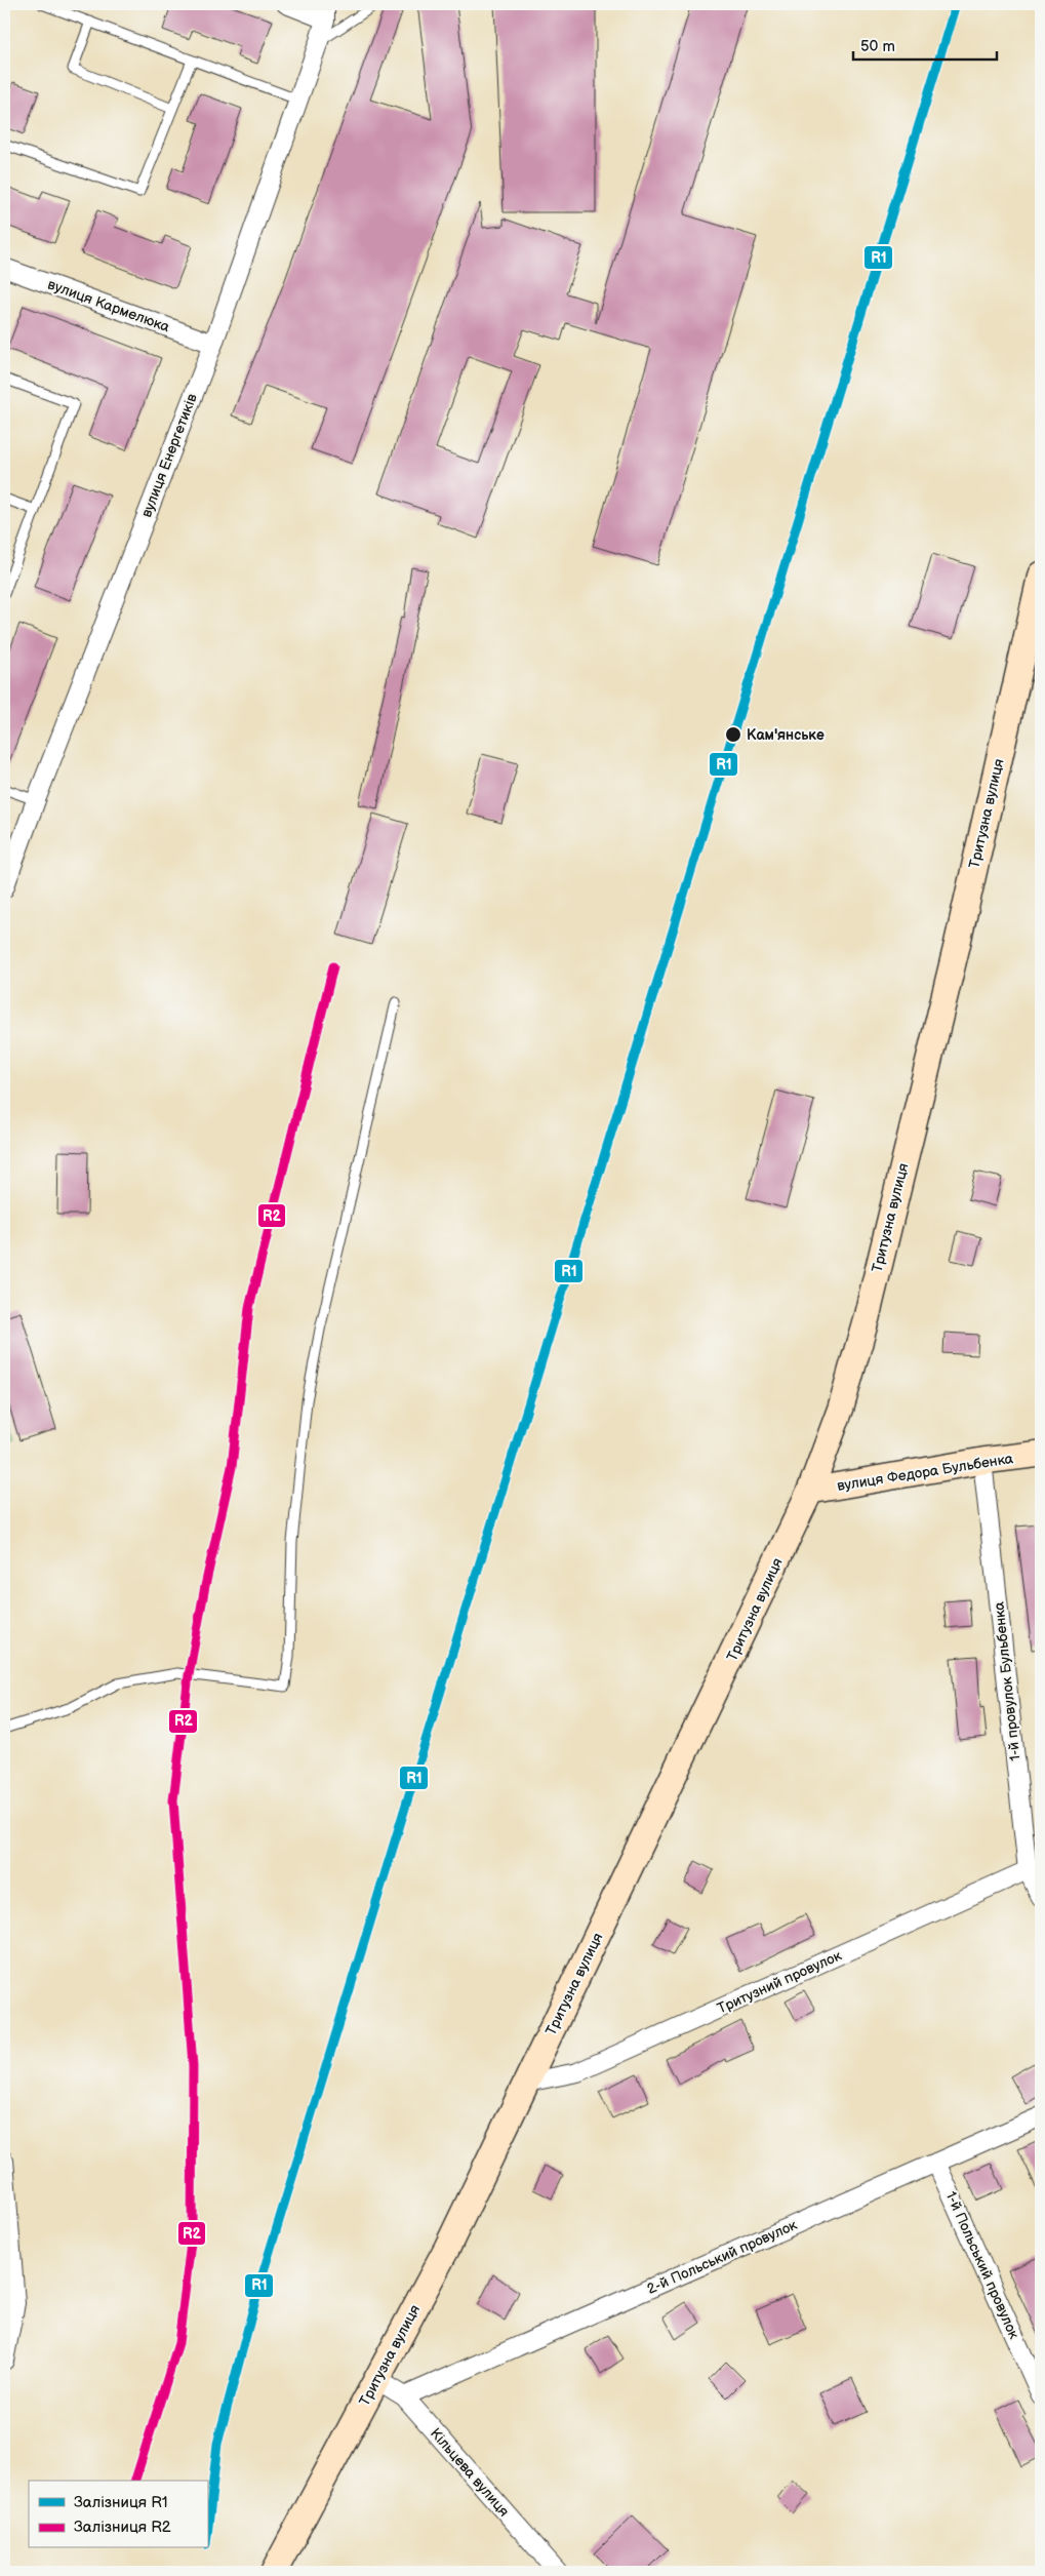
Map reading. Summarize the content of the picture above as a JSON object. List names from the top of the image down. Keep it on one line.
{"streets":{"street":["вулиця Кармелюка","вулиця Енергетиків","Тритузна вулиця","вулиця Федора Бульбенка","1-й провулок Бульбенка","Тритузний провулок","2-й Польський провулок","1-й Польський провулок","Кільцева вулиця"]},"crossings":[["вулиця Кармелюка","вулиця Енергетиків"],["Тритузна вулиця","вулиця Федора Бульбенка"],["Тритузна вулиця","Тритузний провулок"],["Тритузна вулиця","Кільцева вулиця"],["вулиця Федора Бульбенка","1-й провулок Бульбенка"],["1-й провулок Бульбенка","Тритузний провулок"],["2-й Польський провулок","1-й Польський провулок"],["2-й Польський провулок","Кільцева вулиця"]],"places":["Кам'янське"],"lines":["rail line R1","rail line R2"],"legend":["Залізниця R1","Залізниця R2"],"scale_bar":"50 m"}
